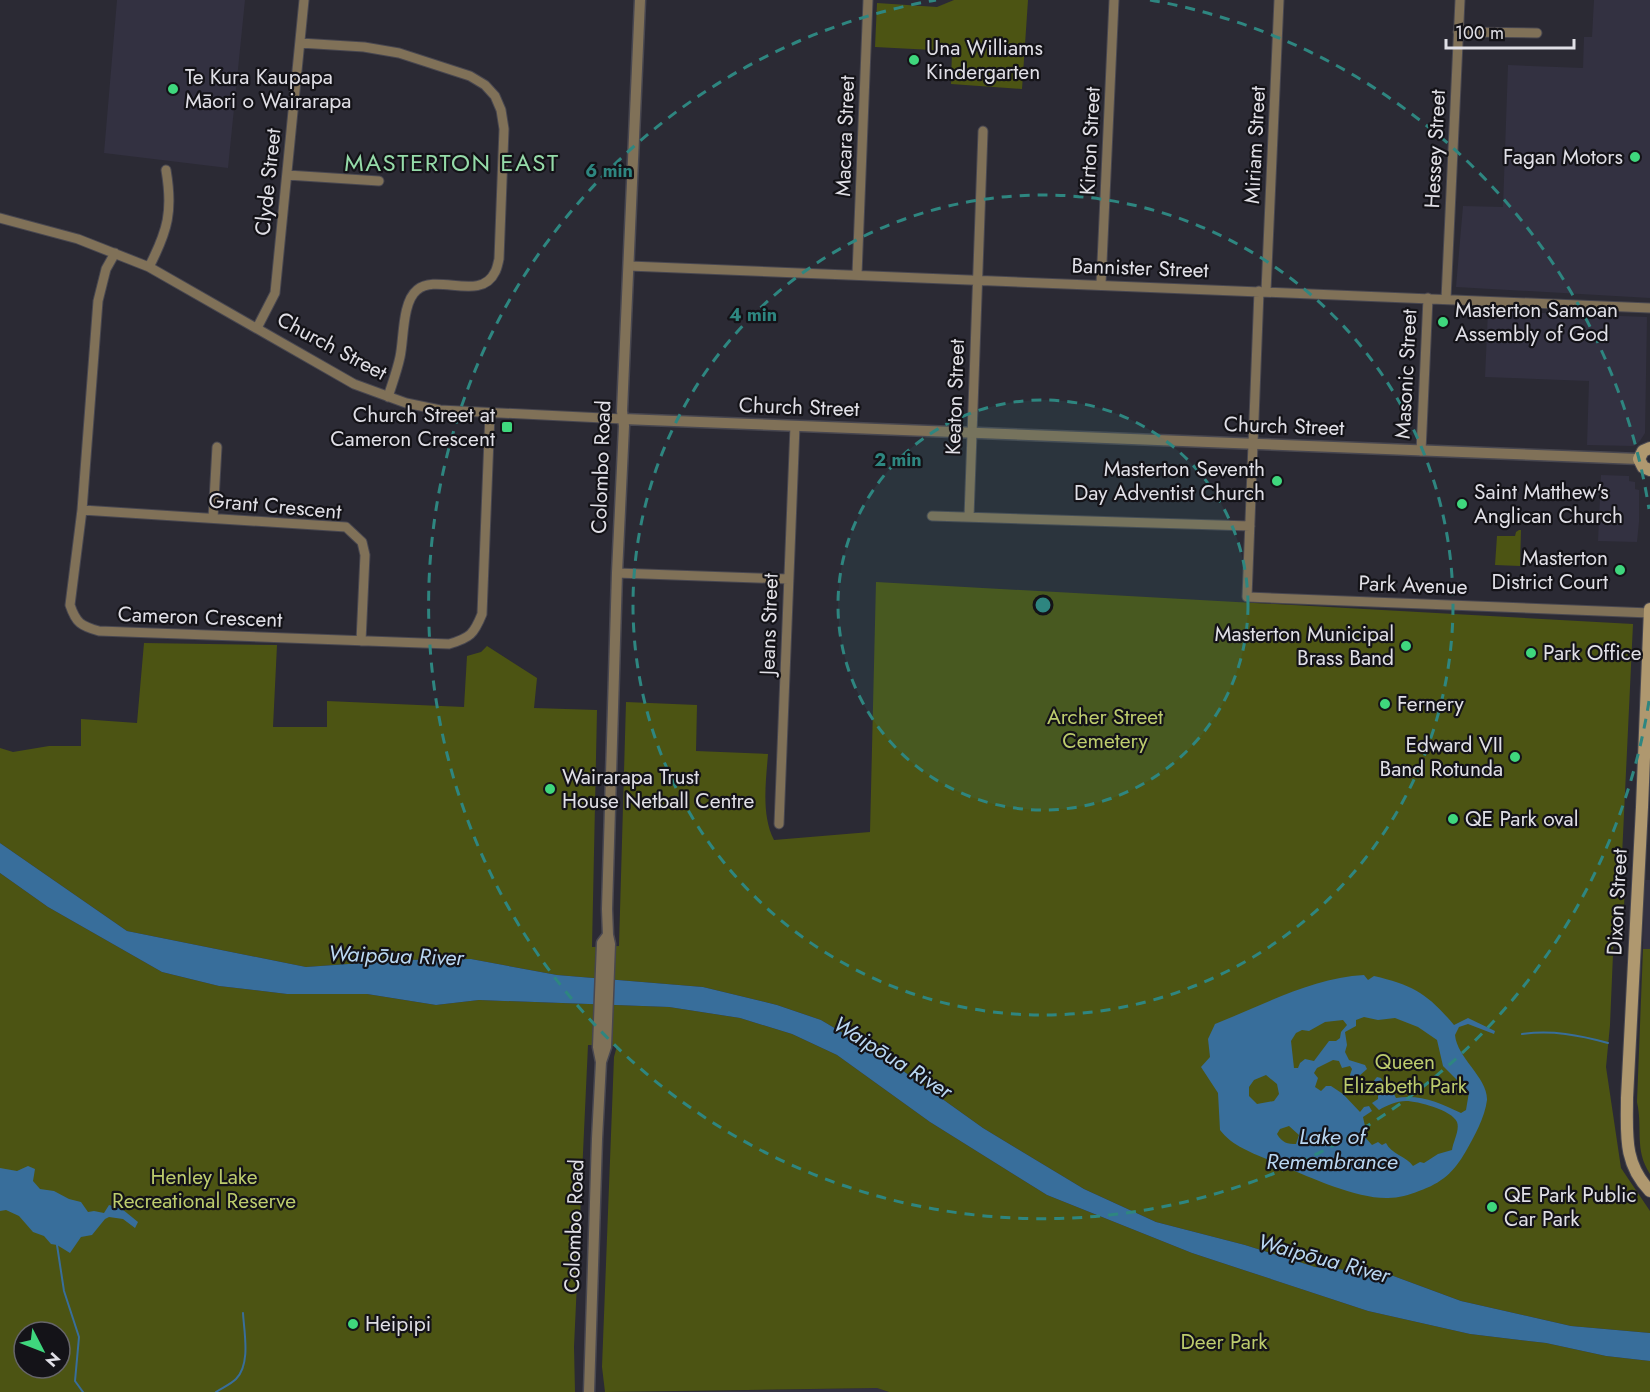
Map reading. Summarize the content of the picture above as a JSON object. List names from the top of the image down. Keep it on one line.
{"streets":{"main road":["Dixon Street"],"street":["Macara Street","Kirton Street","Miriam Street","Hessey Street","Clyde Street","Bannister Street","Church Street","Masonic Street","Keaton Street","Colombo Road","Grant Crescent","Park Avenue","Cameron Crescent","Jeans Street"]},"crossings":[["Macara Street","Bannister Street"],["Kirton Street","Bannister Street"],["Miriam Street","Bannister Street"],["Miriam Street","Church Street"],["Miriam Street","Park Avenue"],["Hessey Street","Bannister Street"],["Clyde Street","Church Street"],["Bannister Street","Masonic Street"],["Bannister Street","Keaton Street"],["Bannister Street","Colombo Road"],["Church Street","Masonic Street"],["Church Street","Keaton Street"],["Church Street","Colombo Road"],["Church Street","Cameron Crescent"],["Church Street","Jeans Street"],["Grant Crescent","Cameron Crescent"],["Park Avenue","Dixon Street"]],"districts":["MASTERTON EAST"],"water":["Waipōua River","Lake of Remembrance"],"parks":["Archer Street Cemetery","Queen Elizabeth Park","Henley Lake Recreational Reserve","Deer Park"],"places":{"other":["Una Williams Kindergarten","Te Kura Kaupapa Māori o Wairarapa","Fagan Motors","Masterton Samoan Assembly of God","Masterton Seventh Day Adventist Church","Saint Matthew's Anglican Church","Masterton District Court","Masterton Municipal Brass Band","Park Office","Fernery","Edward VII Band Rotunda","Wairarapa Trust House Netball Centre","QE Park oval","QE Park Public Car Park","Heipipi"],"transit":["Church Street at Cameron Crescent"]},"scale_bar":"100 m","north":"bottom right","rings":["6 min","4 min","2 min"]}
